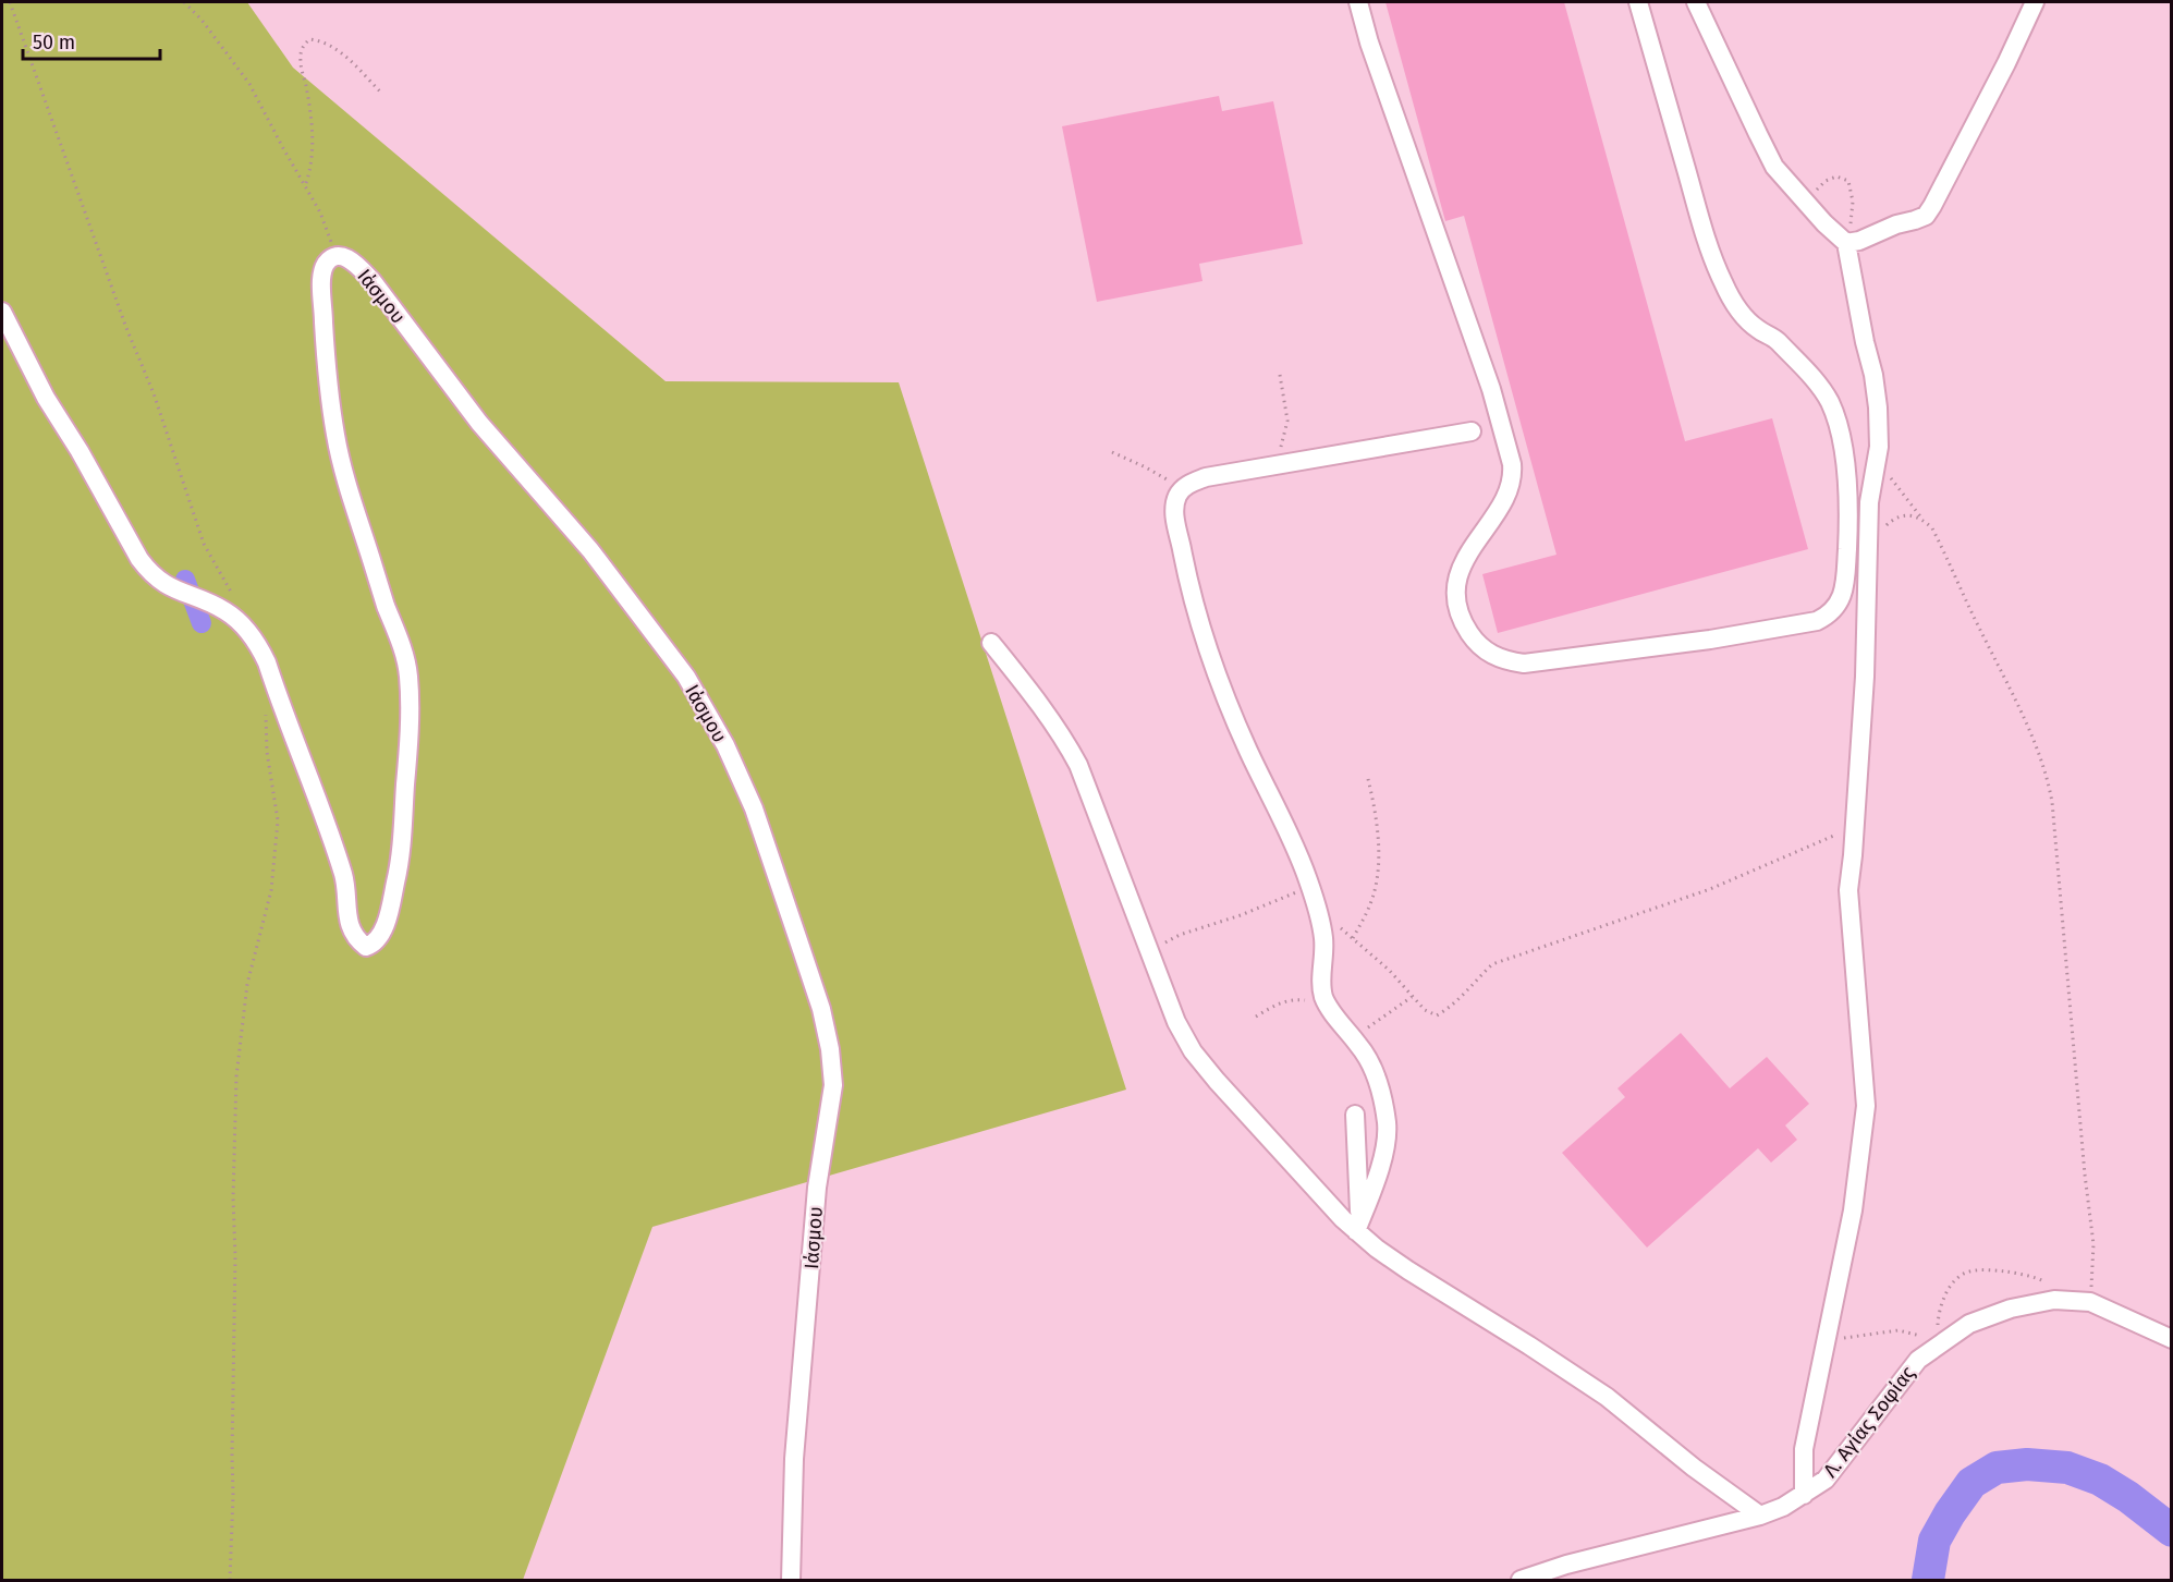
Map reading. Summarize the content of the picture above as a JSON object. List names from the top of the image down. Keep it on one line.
{"streets":{"street":["Ιάσμου","Λ. Αγίας Σοφίας"]},"scale_bar":"50 m"}
